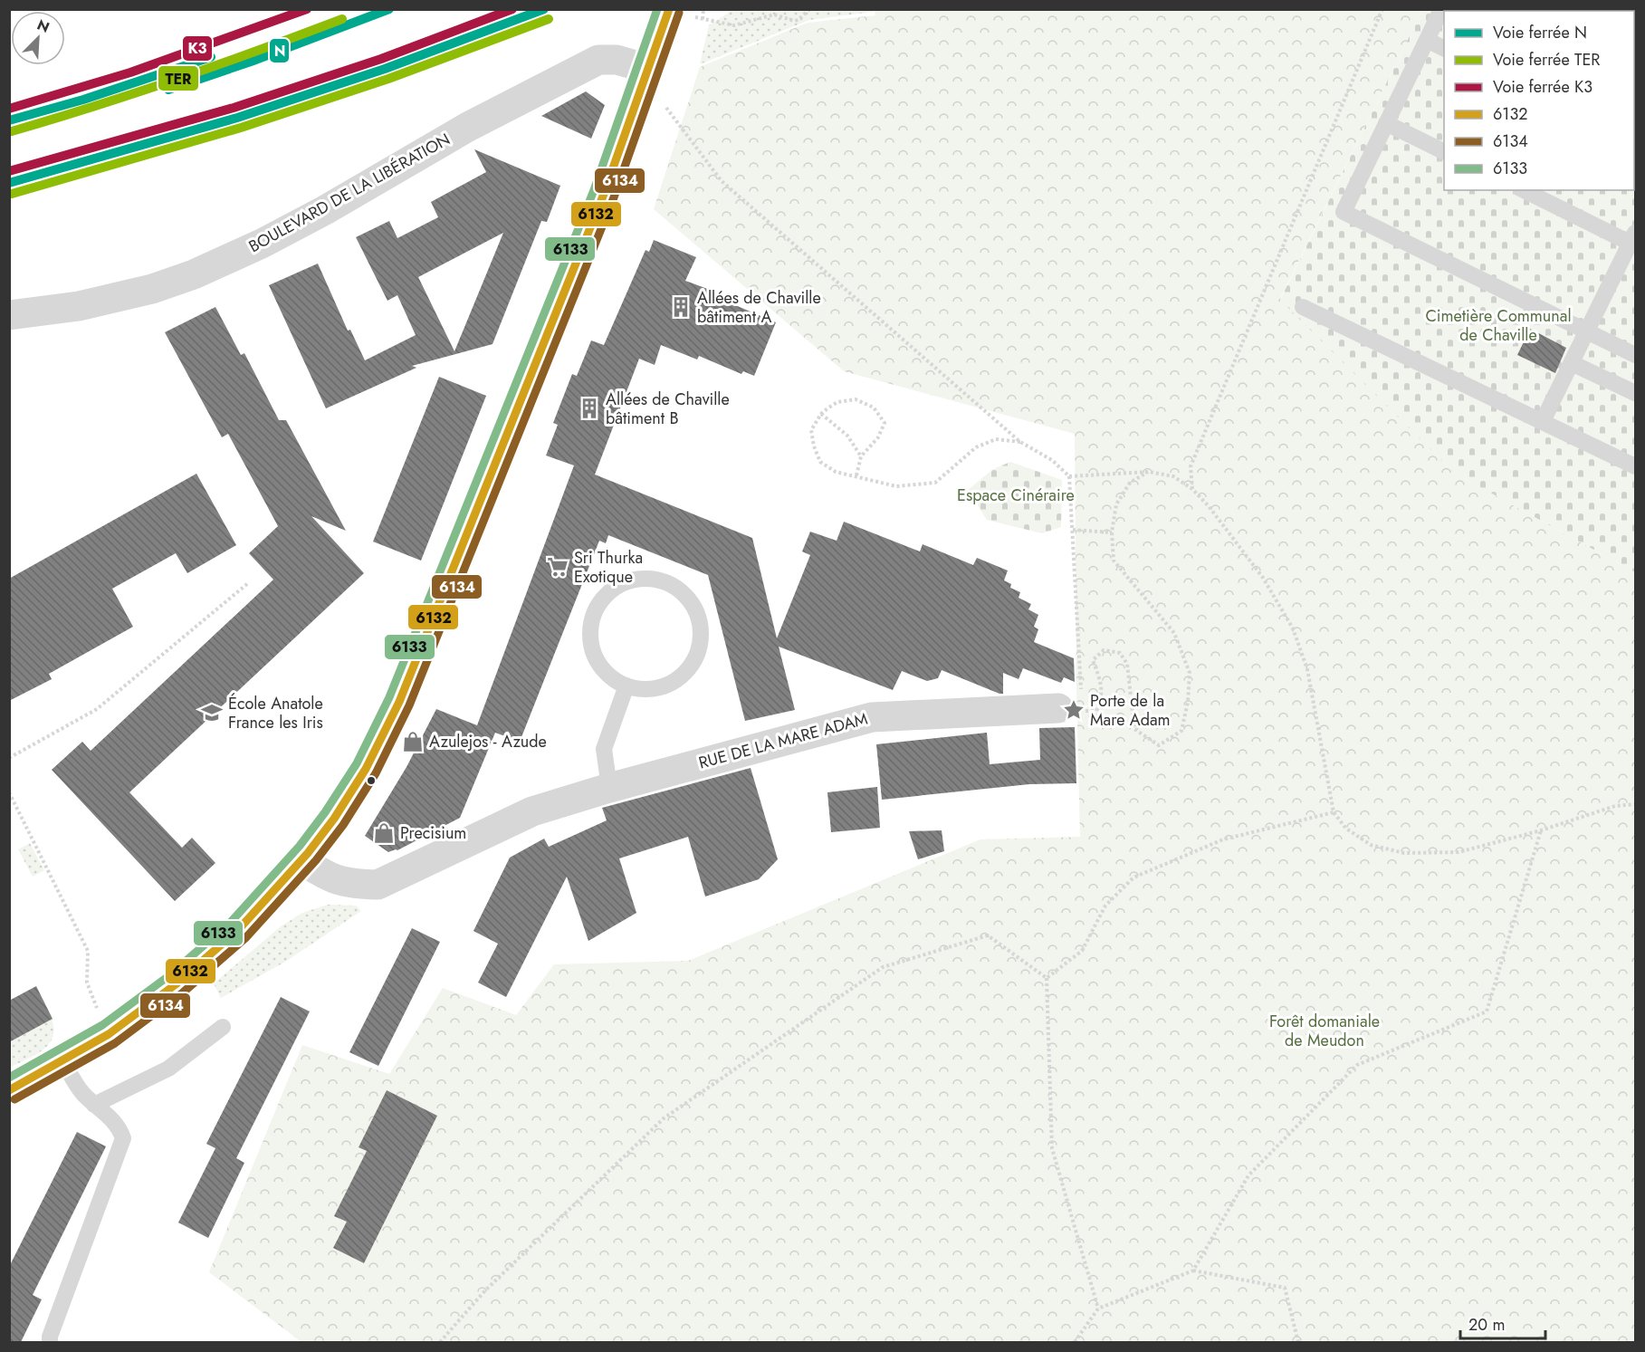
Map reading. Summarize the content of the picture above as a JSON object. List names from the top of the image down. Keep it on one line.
{"streets":{"street":["BOULEVARD DE LA LIBÉRATION","RUE DE LA MARE ADAM"]},"parks":["Cimetière Communal de Chaville","Espace Cinéraire","Forêt domaniale de Meudon"],"places":{"building":["Allées de Chaville bâtiment A","Allées de Chaville bâtiment B"],"supermarket":["Sri Thurka Exotique"],"place":["Porte de la Mare Adam"],"school or university":["École Anatole France les Iris"],"shop":["Azulejos - Azude","Precisium"]},"lines":["rail line N","rail line K3","transit line 6132","transit line 6133","transit line 6134","rail line TER"],"legend":["Voie ferrée N","Voie ferrée TER","Voie ferrée K3","6132","6134","6133"],"scale_bar":"20 m","north":"top right"}
